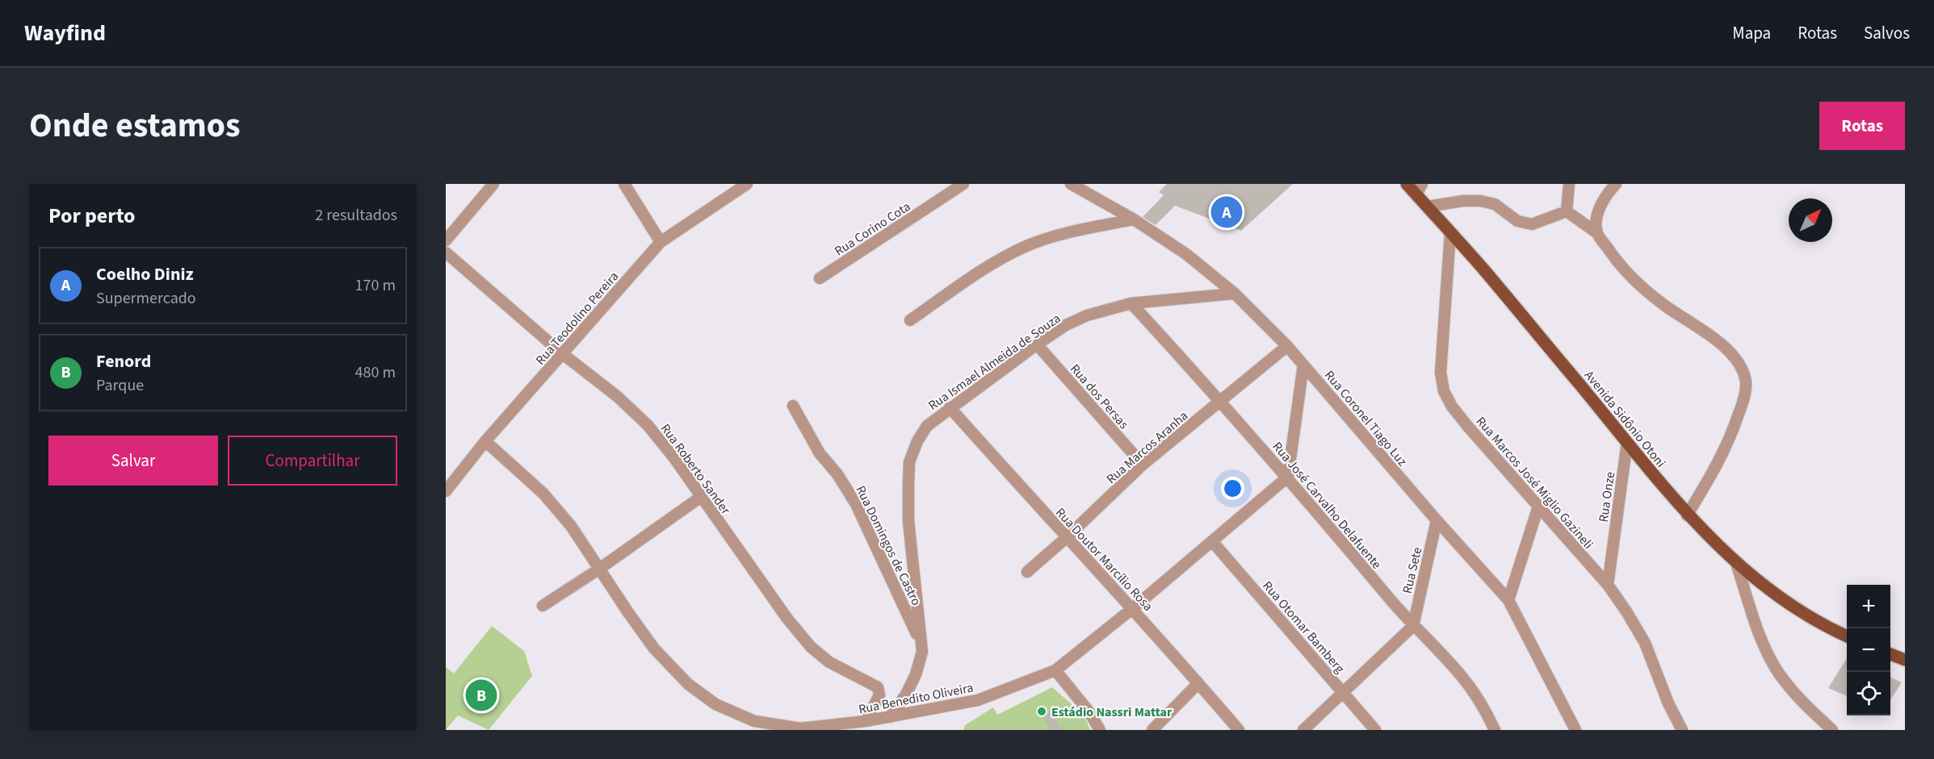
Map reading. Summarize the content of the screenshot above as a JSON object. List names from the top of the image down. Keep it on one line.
{"streets":{"main road":["Avenida Sidônio Otoni"],"street":["Rua Corino Cota","Rua Teodolino Pereira","Rua Ismael Almeida de Souza","Rua dos Persas","Rua Coronel Tiago Luz","Rua Marcos Aranha","Rua Roberto Sander","Rua Marcos José Miglio Gazineli","Rua Onze","Rua José Carvalho Delafuente","Rua Domingos de Castro","Rua Doutor Marcílio Rosa","Rua Sete","Rua Otomar Bamberg","Rua Benedito Oliveira"]},"crossings":[["Rua Teodolino Pereira","Rua Roberto Sander"],["Rua Teodolino Pereira","Rua Benedito Oliveira"],["Rua Ismael Almeida de Souza","Rua dos Persas"],["Rua Ismael Almeida de Souza","Rua Coronel Tiago Luz"],["Rua Ismael Almeida de Souza","Rua José Carvalho Delafuente"],["Rua Ismael Almeida de Souza","Rua Domingos de Castro"],["Rua Ismael Almeida de Souza","Rua Doutor Marcílio Rosa"],["Rua Ismael Almeida de Souza","Rua Benedito Oliveira"],["Rua dos Persas","Rua Marcos Aranha"],["Rua Coronel Tiago Luz","Rua Marcos Aranha"],["Rua Coronel Tiago Luz","Rua Sete"],["Avenida Sidônio Otoni","Rua Marcos José Miglio Gazineli"],["Avenida Sidônio Otoni","Rua Onze"],["Rua Marcos Aranha","Rua José Carvalho Delafuente"],["Rua Marcos Aranha","Rua Doutor Marcílio Rosa"],["Rua Roberto Sander","Rua Benedito Oliveira"],["Rua Marcos José Miglio Gazineli","Rua Onze"],["Rua José Carvalho Delafuente","Rua Sete"],["Rua José Carvalho Delafuente","Rua Benedito Oliveira"],["Rua Doutor Marcílio Rosa","Rua Benedito Oliveira"],["Rua Otomar Bamberg","Rua Benedito Oliveira"]],"places":["Estádio Nassri Mattar"],"north":"top right","page":{"header":"Wayfind","nav":["Mapa","Rotas","Salvos"],"title":"Onde estamos","buttons":["Rotas",["Salvar","Compartilhar"]],"heading":["Por perto","2 resultados"],"pins":["A","B"],"list":[{"mark":"A","name":"Coelho Diniz","note":"Supermercado","value":"170 m"},{"mark":"B","name":"Fenord","note":"Parque","value":"480 m"}],"map_buttons":["+","−"]}}
